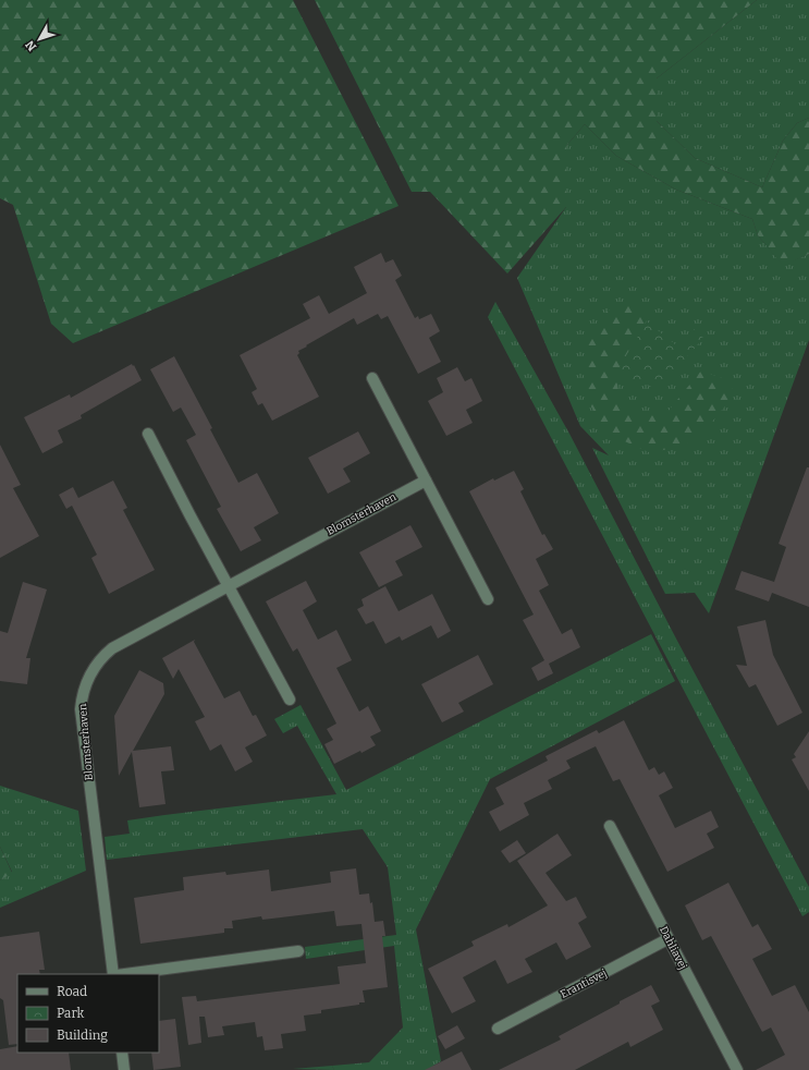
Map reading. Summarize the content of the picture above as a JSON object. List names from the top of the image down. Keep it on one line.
{"streets":{"street":["Blomsterhaven","Dahliavej","Erantisvej"]},"crossings":[["Dahliavej","Erantisvej"]],"legend":["Road","Park","Building"],"north":"bottom left"}
